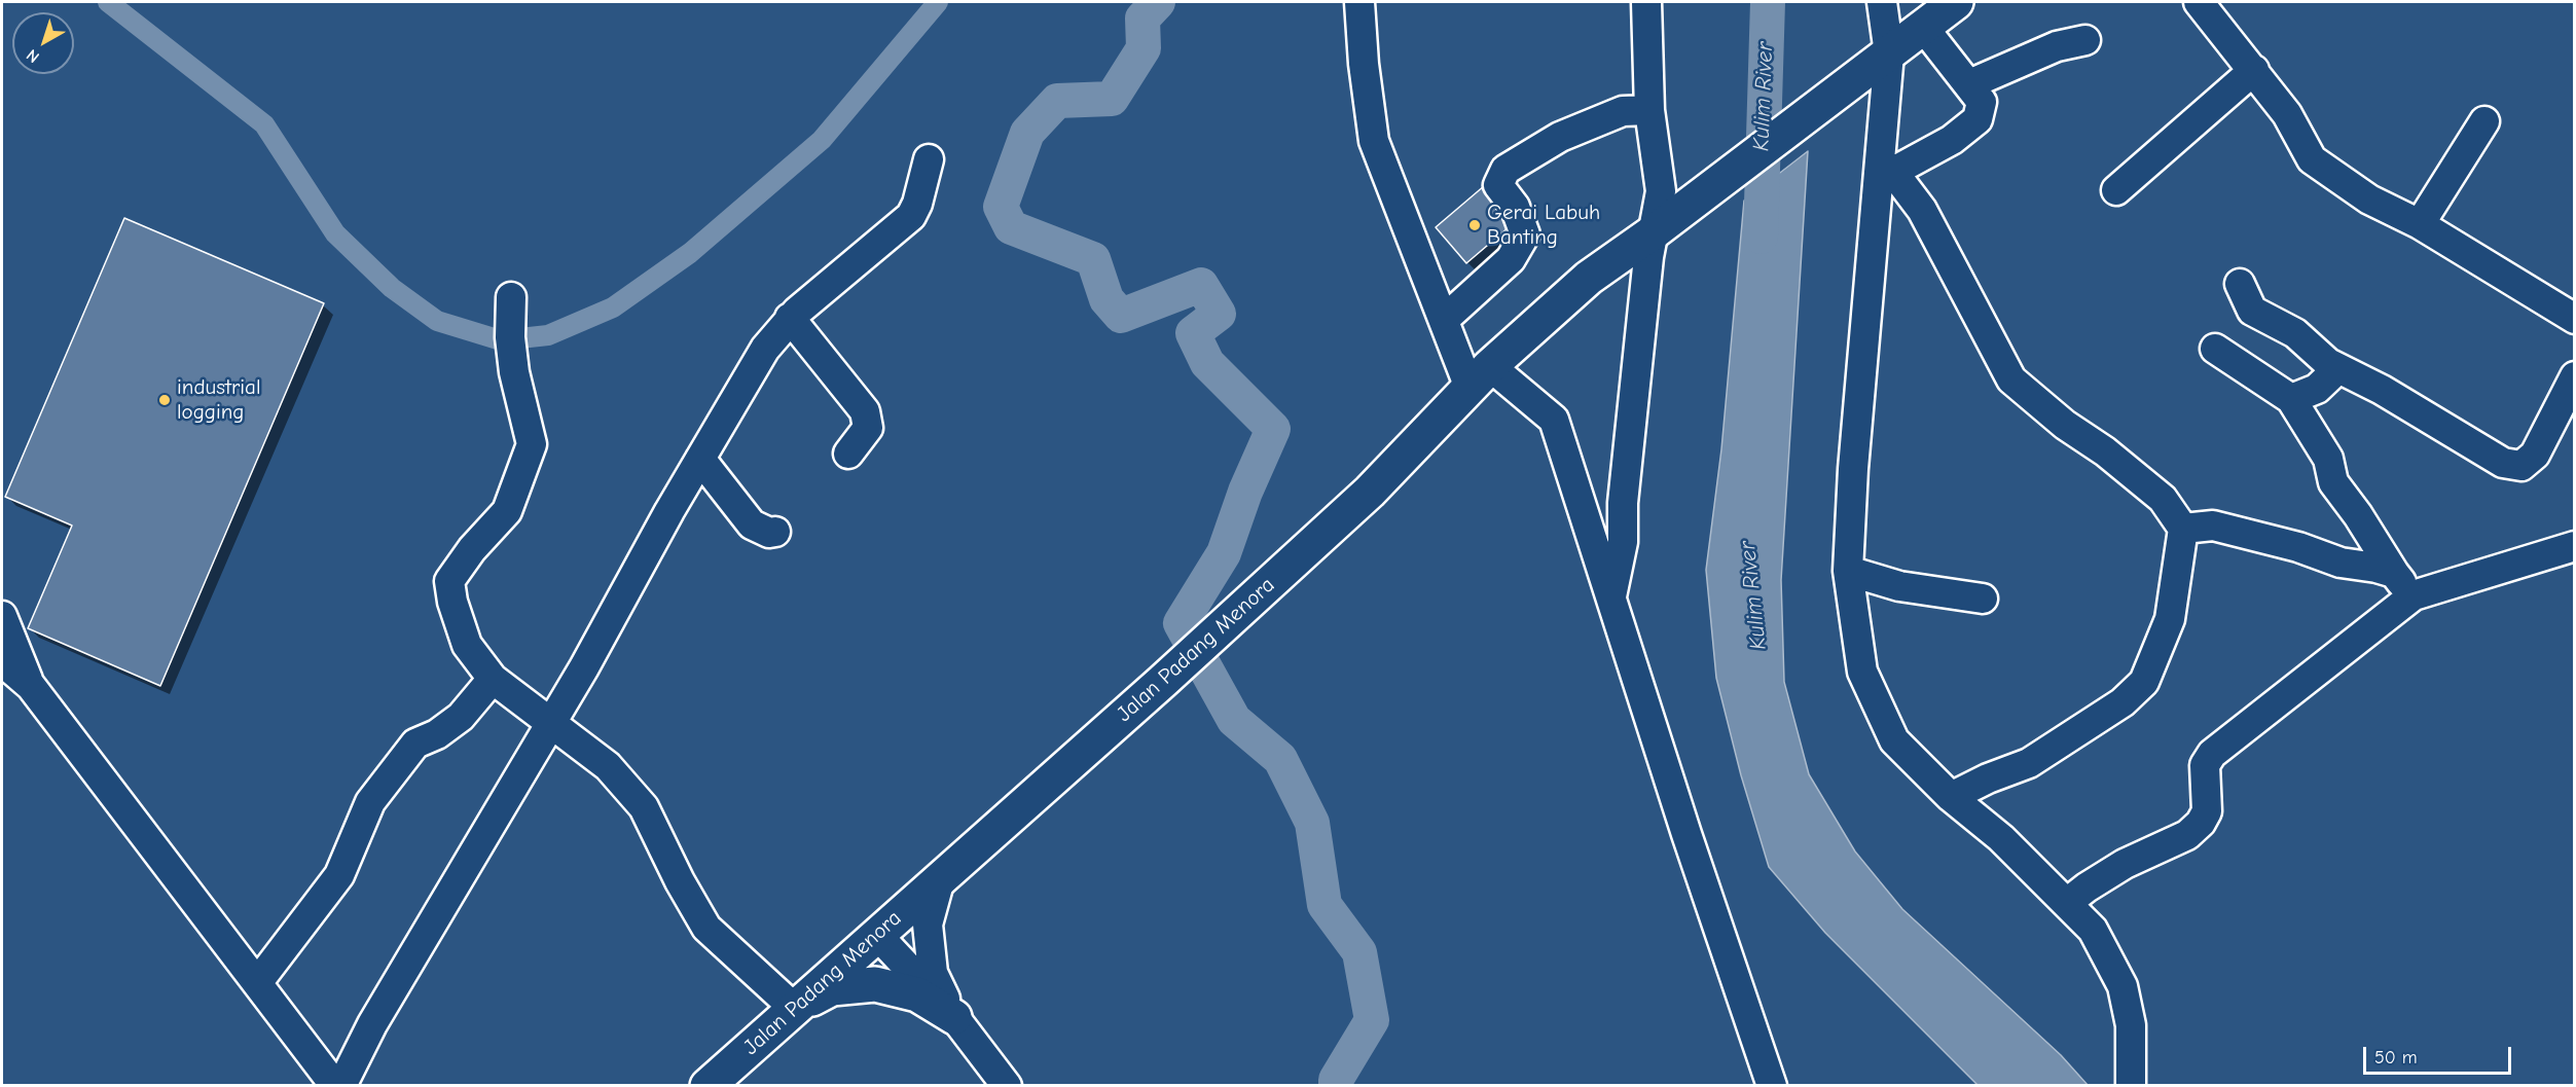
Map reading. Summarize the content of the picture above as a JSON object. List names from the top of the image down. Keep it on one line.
{"streets":{"main road":["Jalan Padang Menora"]},"water":["Kulim River"],"places":["Gerai Labuh Banting","industrial logging"],"scale_bar":"50 m","north":"bottom left"}
